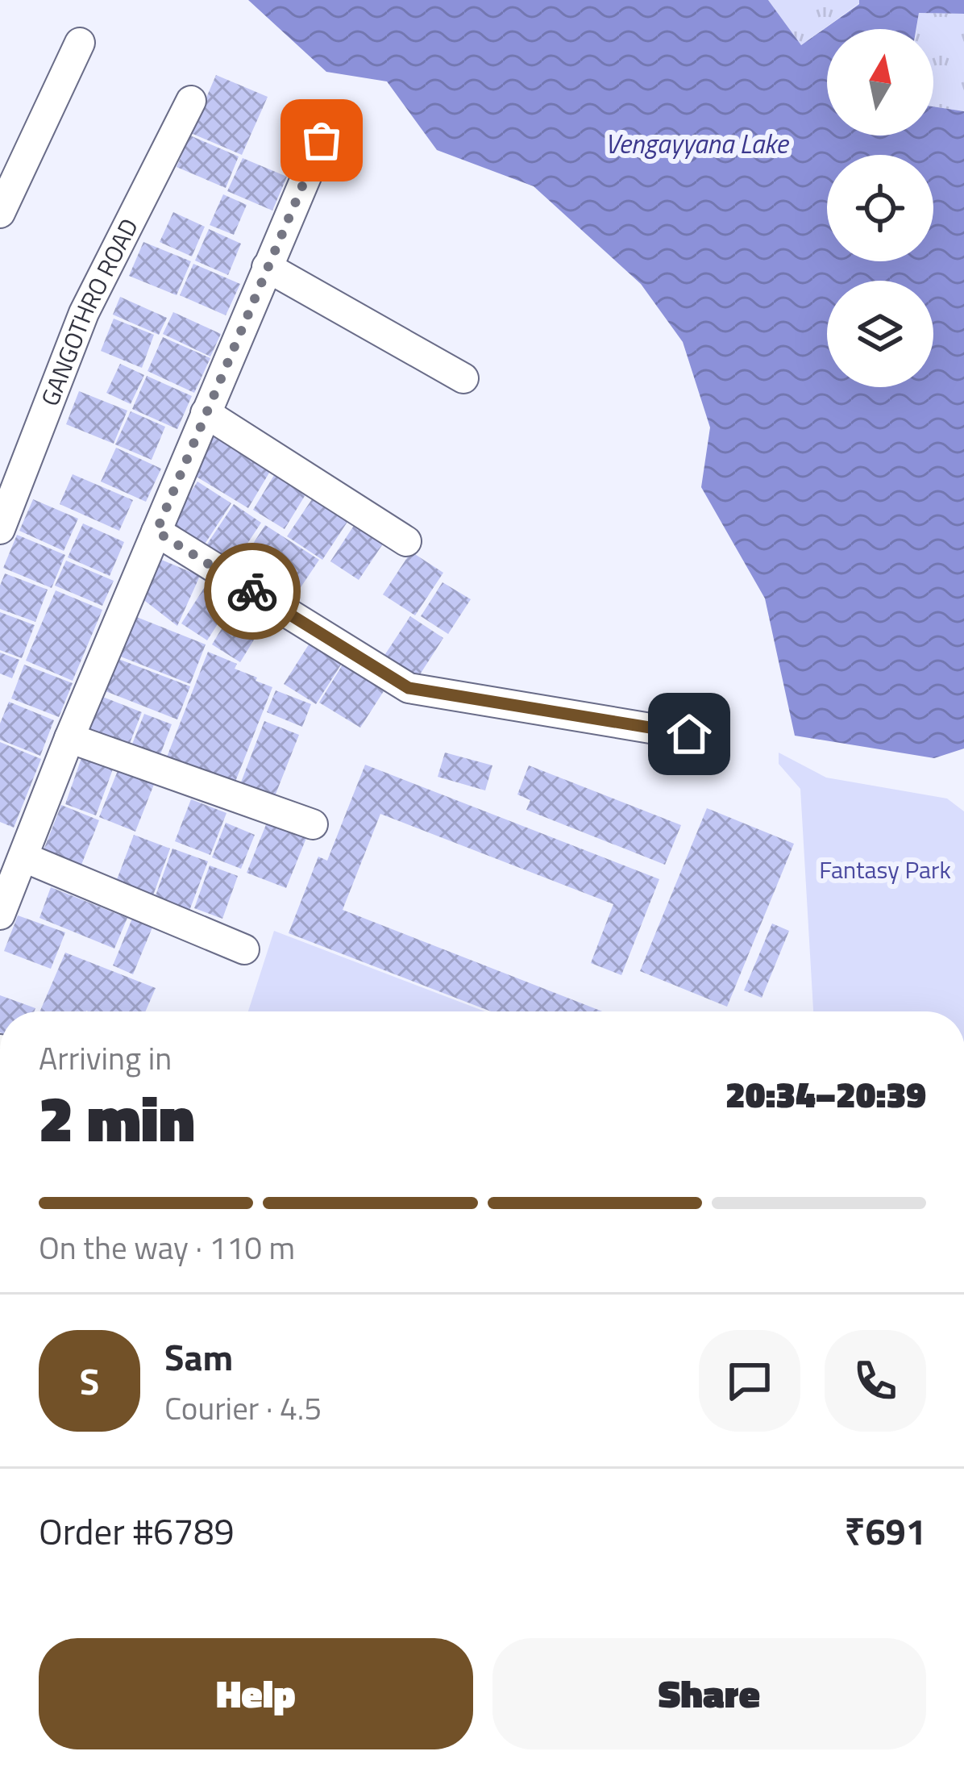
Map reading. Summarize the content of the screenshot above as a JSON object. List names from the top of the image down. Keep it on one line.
{"streets":{"street":["GANGOTHRO ROAD"]},"water":["Vengayyana Lake"],"parks":["Fantasy Park"],"north":"top","page":{"heading":["2 min","Arriving in","20:34–20:39"],"panel":["Sam","Courier · 4.5","Order #6789","₹691"],"bar":"On the way · 110 m","round":"S","buttons":["Help","Share"]}}
